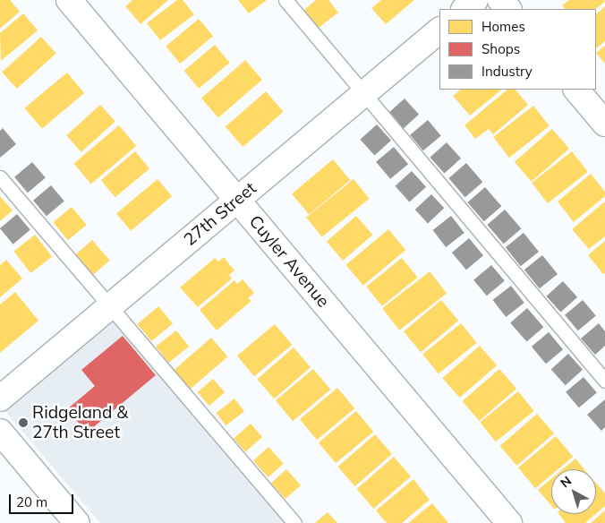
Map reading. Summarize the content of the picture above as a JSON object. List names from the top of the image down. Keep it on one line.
{"streets":{"street":["27th Street","Cuyler Avenue"]},"crossings":[["27th Street","Cuyler Avenue"]],"places":["Ridgeland & 27th Street"],"legend":["Homes","Shops","Industry"],"scale_bar":"20 m","north":"top left"}
